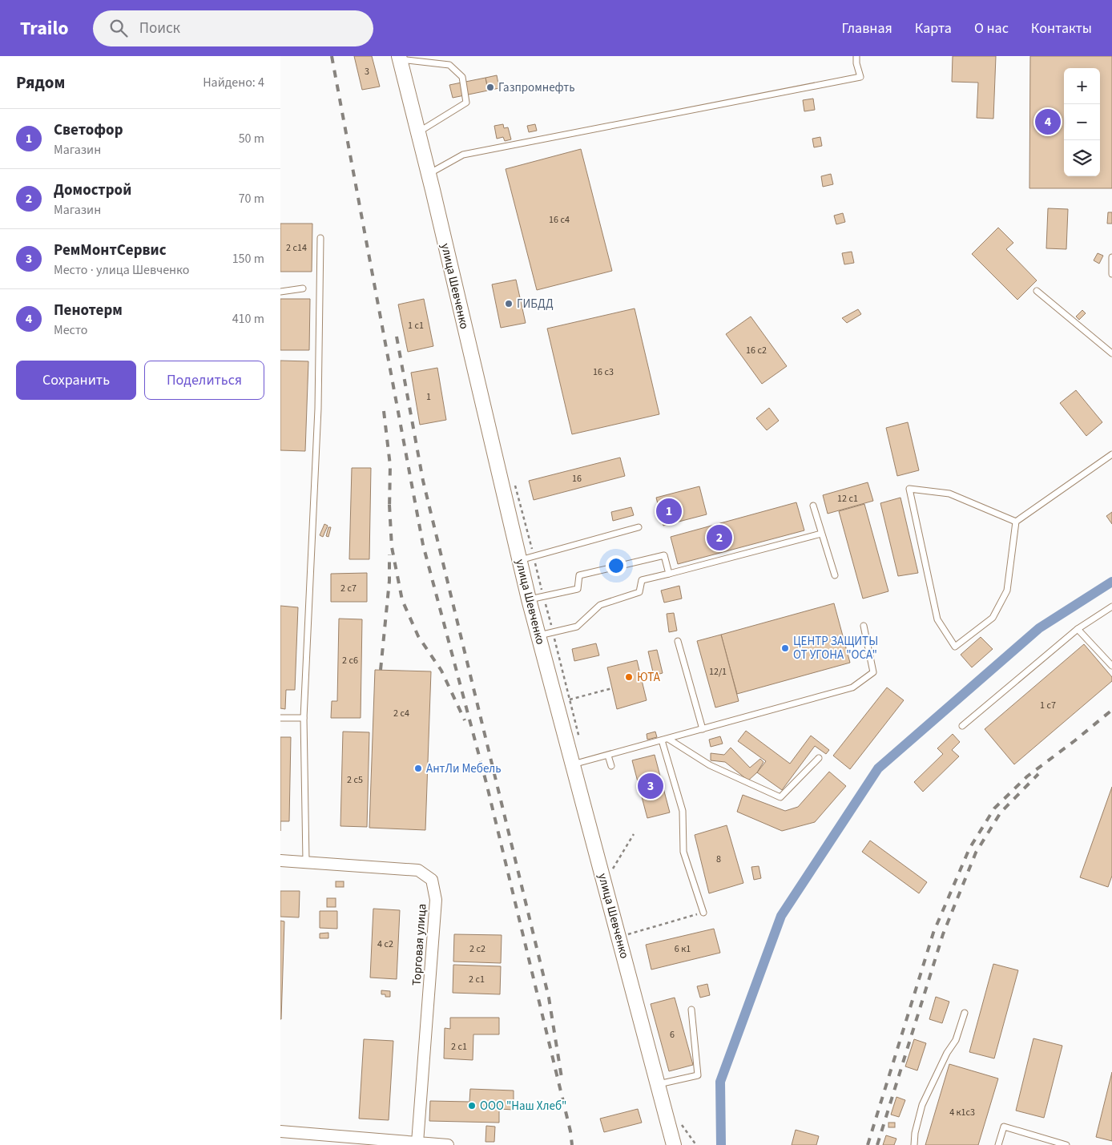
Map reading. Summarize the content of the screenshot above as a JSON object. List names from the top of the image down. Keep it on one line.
{"streets":{"street":["улица Шевченко","Торговая улица"]},"places":["Газпромнефть","ГИБДД","ЦЕНТР ЗАЩИТЫ ОТ УГОНА \"ОСА\"","ЮТА","АнтЛи Мебель","ООО \"Наш Хлеб\""],"house_numbers":["3","16 с4","2 с14","1 с1","16 с2","16 с3","1","16","12 с1","2 с7","2 с6","12/1","1 с7","2 с4","2 с5","8","4 с2","2 с2","6 к1","2 с1","6","2 с1","4 к1с3"],"page":{"header":"Trailo","search":"Поиск","nav":["Главная","Карта","О нас","Контакты"],"heading":["Рядом","Найдено: 4"],"map_buttons":["+","−"],"pins":["4","1","2","3"],"list":[{"mark":"1","name":"Светофор","note":"Магазин","value":"50 m"},{"mark":"2","name":"Домострой","note":"Магазин","value":"70 m"},{"mark":"3","name":"РемМонтСервис","note":"Место · улица Шевченко","value":"150 m"},{"mark":"4","name":"Пенотерм","note":"Место","value":"410 m"}],"buttons":["Сохранить","Поделиться"]}}
